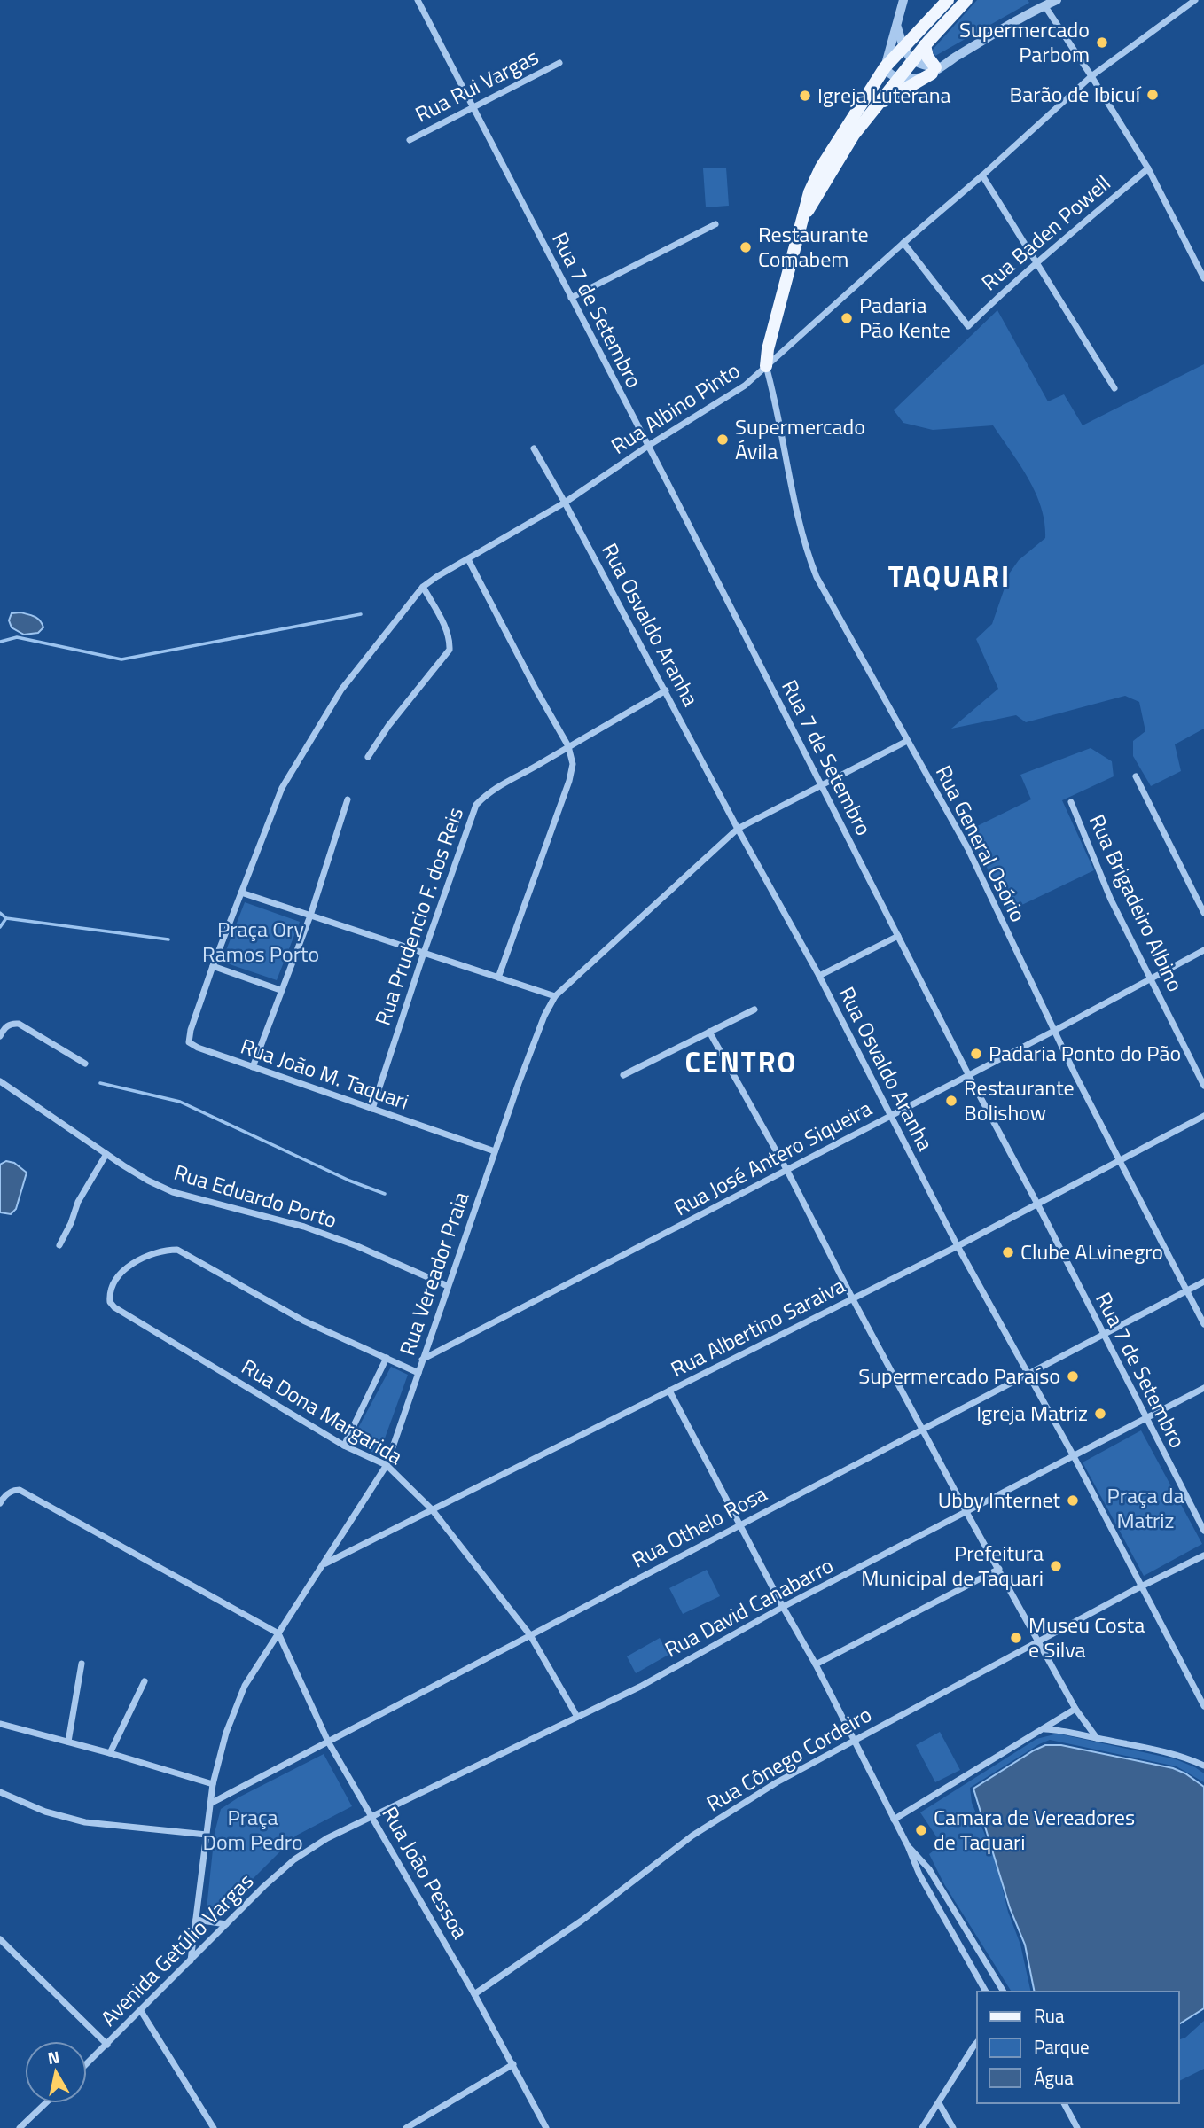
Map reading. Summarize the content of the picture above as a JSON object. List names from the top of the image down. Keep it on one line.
{"streets":{"street":["Rua Rui Vargas","Rua Baden Powell","Rua 7 de Setembro","Rua Albino Pinto","Rua Osvaldo Aranha","Rua General Osório","Rua Brigadeiro Albino","Rua Prudencio F. dos Reis","Rua João M. Taquari","Rua José Antero Siqueira","Rua Eduardo Porto","Rua Vereador Praia","Rua Albertino Saraiva","Rua Dona Margarida","Rua Othelo Rosa","Rua David Canabarro","Rua Cônego Cordeiro","Rua João Pessoa","Avenida Getúlio Vargas"]},"crossings":[["Rua Rui Vargas","Rua 7 de Setembro"],["Rua Baden Powell","Rua Albino Pinto"],["Rua 7 de Setembro","Rua Albino Pinto"],["Rua 7 de Setembro","Rua José Antero Siqueira"],["Rua 7 de Setembro","Rua Vereador Praia"],["Rua 7 de Setembro","Rua Albertino Saraiva"],["Rua 7 de Setembro","Rua Othelo Rosa"],["Rua 7 de Setembro","Rua David Canabarro"],["Rua Albino Pinto","Rua Osvaldo Aranha"],["Rua Albino Pinto","Rua General Osório"],["Rua Albino Pinto","Rua João M. Taquari"],["Rua Osvaldo Aranha","Rua Prudencio F. dos Reis"],["Rua Osvaldo Aranha","Rua José Antero Siqueira"],["Rua Osvaldo Aranha","Rua Vereador Praia"],["Rua Osvaldo Aranha","Rua Albertino Saraiva"],["Rua Osvaldo Aranha","Rua Othelo Rosa"],["Rua Osvaldo Aranha","Rua David Canabarro"],["Rua Osvaldo Aranha","Rua Cônego Cordeiro"],["Rua General Osório","Rua José Antero Siqueira"],["Rua General Osório","Rua Vereador Praia"],["Rua General Osório","Rua Albertino Saraiva"],["Rua General Osório","Rua Othelo Rosa"],["Rua Brigadeiro Albino","Rua José Antero Siqueira"],["Rua Prudencio F. dos Reis","Rua João M. Taquari"],["Rua João M. Taquari","Rua Vereador Praia"],["Rua José Antero Siqueira","Rua Vereador Praia"],["Rua Eduardo Porto","Rua Vereador Praia"],["Rua Vereador Praia","Rua Albertino Saraiva"],["Rua Vereador Praia","Rua Dona Margarida"],["Rua Vereador Praia","Rua Othelo Rosa"],["Rua Vereador Praia","Rua João Pessoa"],["Rua Vereador Praia","Avenida Getúlio Vargas"],["Rua Albertino Saraiva","Rua Dona Margarida"],["Rua Dona Margarida","Rua Othelo Rosa"],["Rua Dona Margarida","Rua David Canabarro"],["Rua Othelo Rosa","Rua João Pessoa"],["Rua David Canabarro","Rua João Pessoa"],["Rua David Canabarro","Avenida Getúlio Vargas"],["Rua Cônego Cordeiro","Rua João Pessoa"],["Rua João Pessoa","Avenida Getúlio Vargas"]],"districts":["TAQUARI","CENTRO"],"parks":["Praça Ory Ramos Porto","Praça da Matriz","Praça Dom Pedro"],"places":["Supermercado Parbom","Barão de Ibicuí","Igreja Luterana","Restaurante Comabem","Padaria Pão Kente","Supermercado Ávila","Padaria Ponto do Pão","Restaurante Bolishow","Clube ALvinegro","Supermercado Paraíso","Igreja Matriz","Ubby Internet","Prefeitura Municipal de Taquari","Museu Costa e Silva","Camara de Vereadores de Taquari"],"legend":["Rua","Parque","Água"],"north":"top"}
